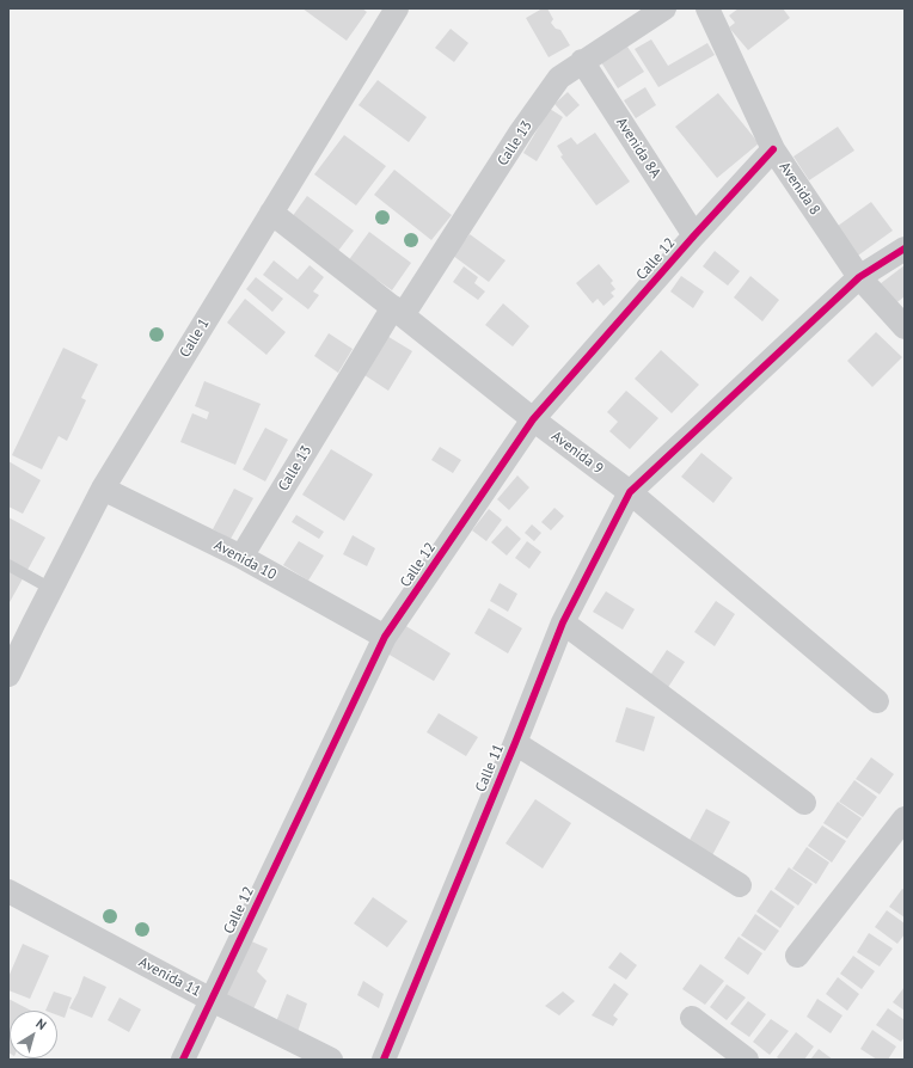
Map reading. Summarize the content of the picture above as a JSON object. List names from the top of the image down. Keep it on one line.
{"streets":{"street":["Calle 13","Avenida 8A","Avenida 8","Calle 12","Calle 1","Avenida 9","Avenida 10","Calle 11","Avenida 11"]},"crossings":[["Calle 13","Avenida 8A"],["Calle 13","Avenida 9"],["Calle 13","Avenida 10"],["Avenida 8A","Calle 12"],["Avenida 8","Calle 12"],["Avenida 8","Calle 11"],["Calle 12","Avenida 9"],["Calle 12","Avenida 10"],["Calle 12","Avenida 11"],["Calle 1","Avenida 9"],["Calle 1","Avenida 10"],["Avenida 9","Calle 11"]],"north":"top right"}
